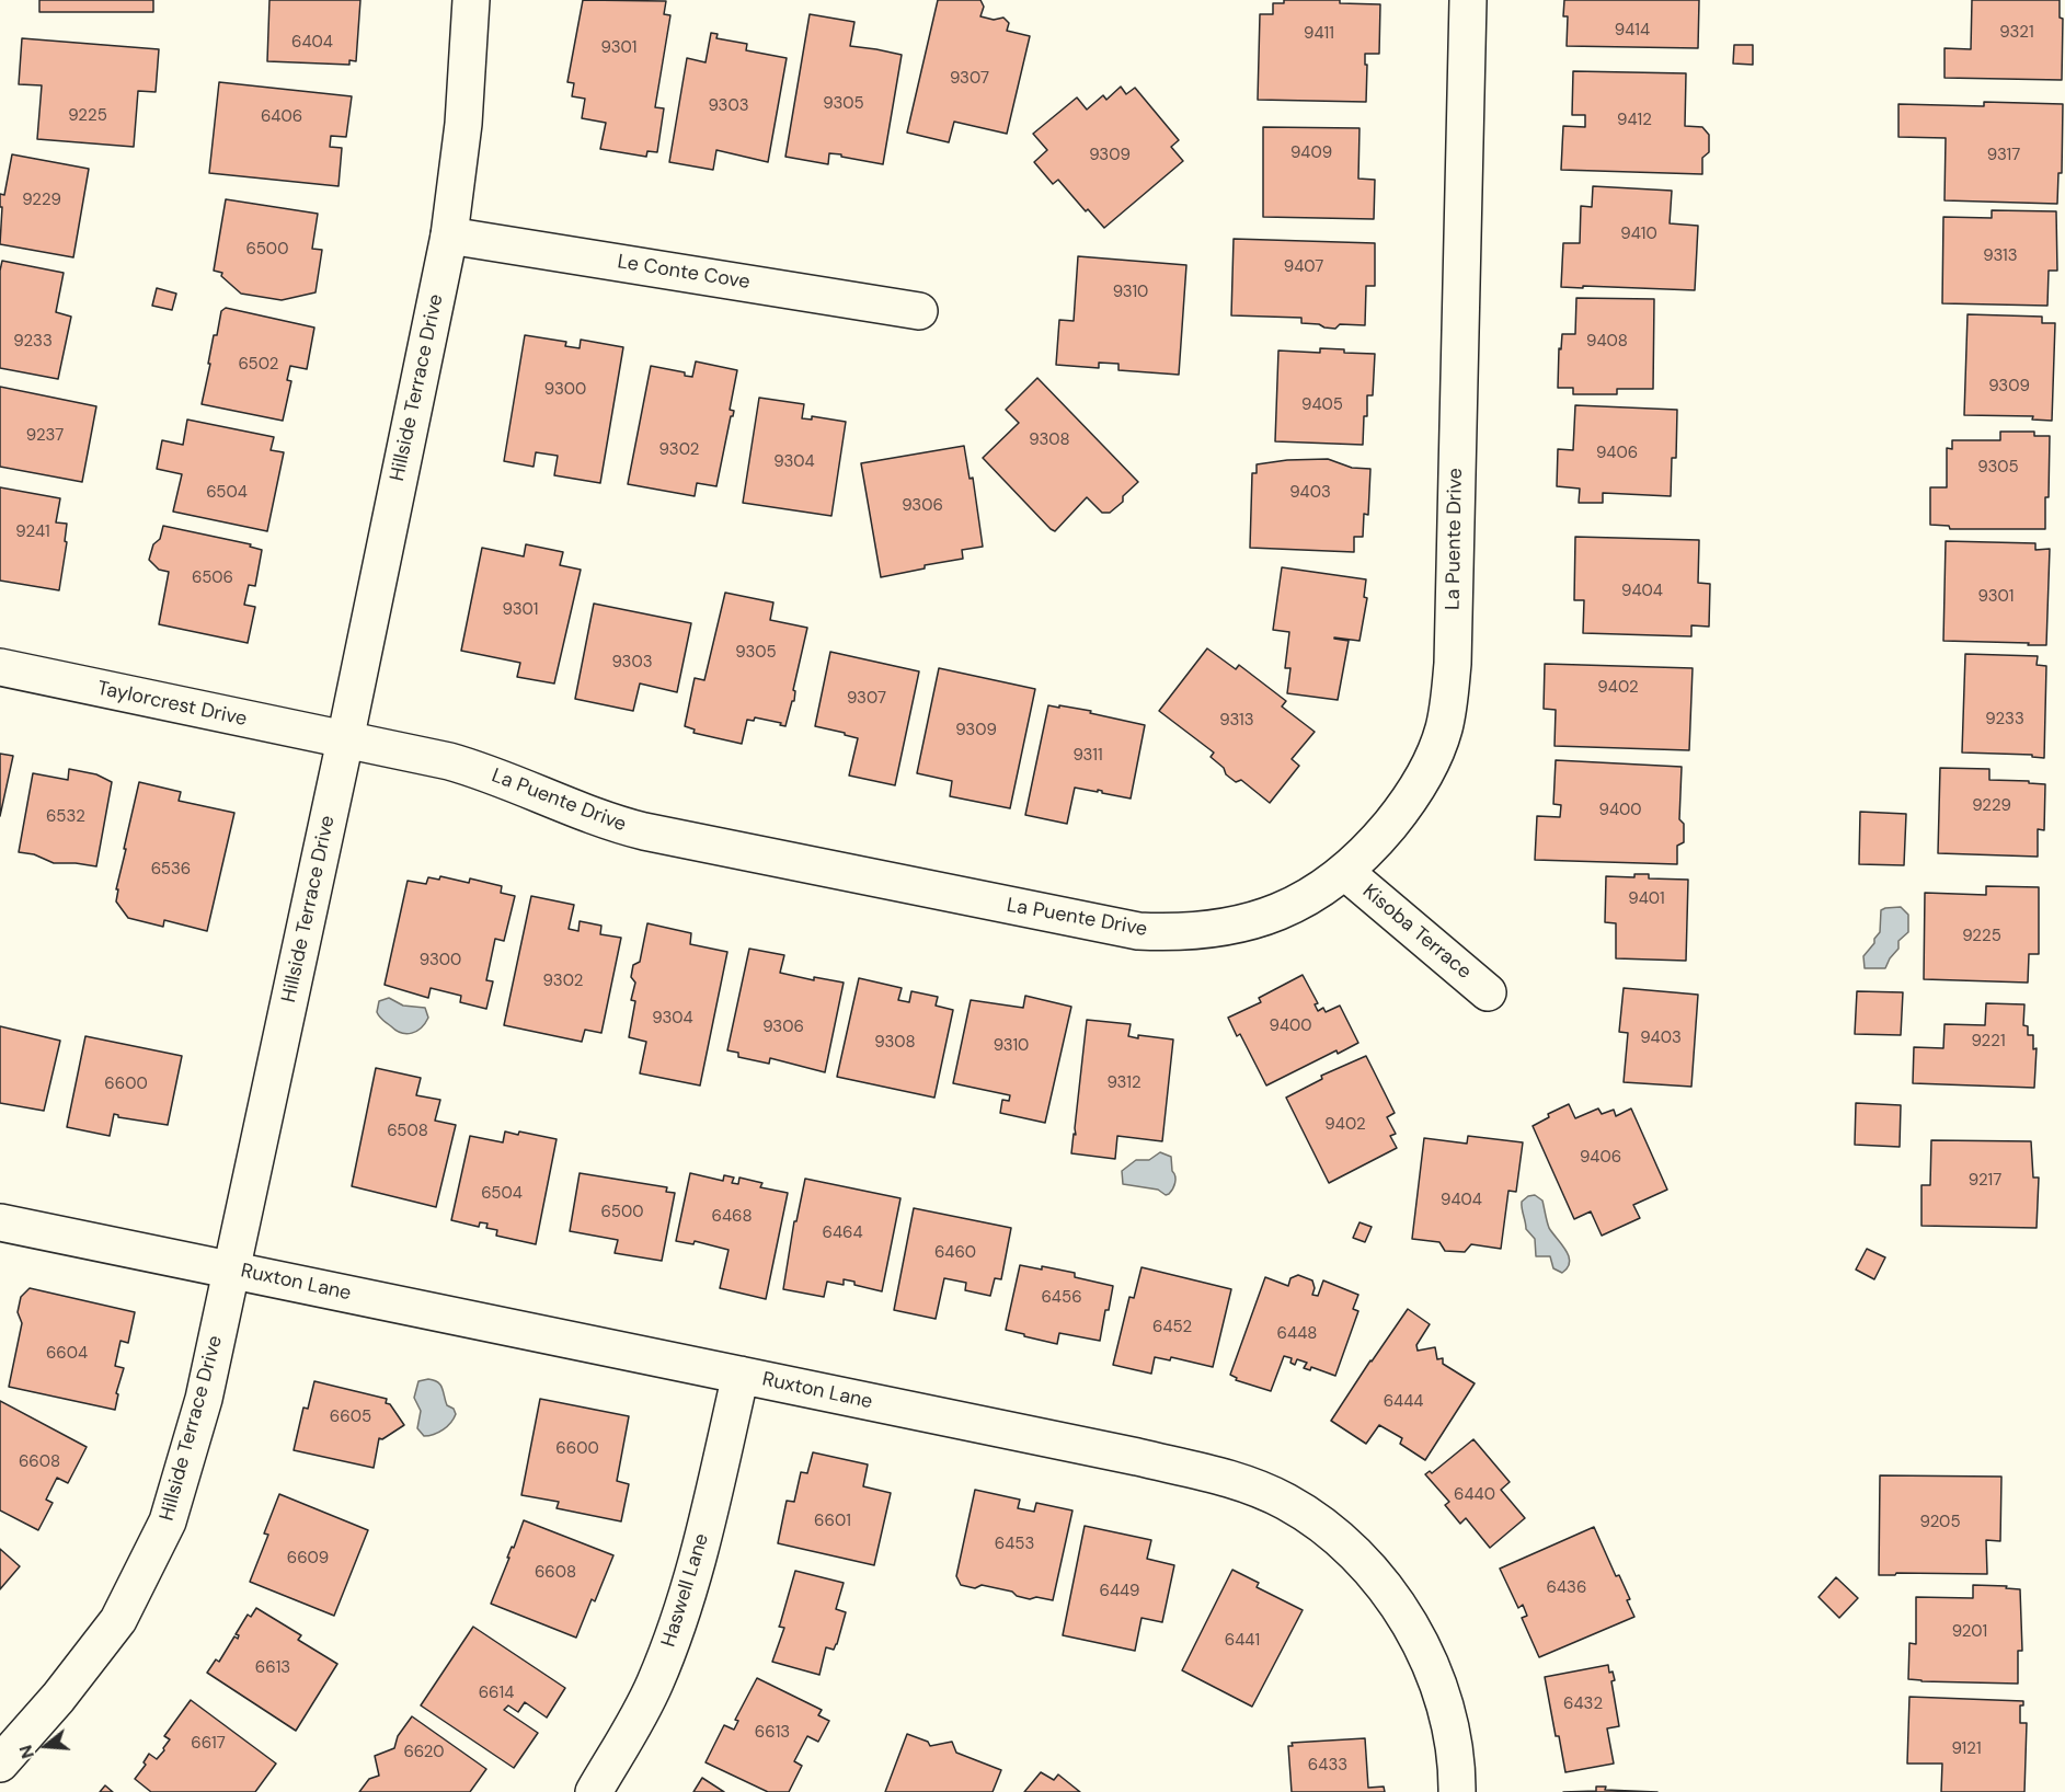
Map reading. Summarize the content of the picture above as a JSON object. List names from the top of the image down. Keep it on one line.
{"streets":{"street":["Le Conte Cove","Hillside Terrace Drive","La Puente Drive","Taylorcrest Drive","Kisoba Terrace","Ruxton Lane","Haswell Lane"]},"crossings":[["Le Conte Cove","Hillside Terrace Drive"],["Hillside Terrace Drive","La Puente Drive"],["Hillside Terrace Drive","Taylorcrest Drive"],["Hillside Terrace Drive","Ruxton Lane"],["La Puente Drive","Taylorcrest Drive"],["La Puente Drive","Kisoba Terrace"],["Ruxton Lane","Haswell Lane"]],"house_numbers":["9414","9321","9411","6404","9301","9307","9305","9303","9225","6406","9412","9409","9309","9317","9229","9410","6500","9313","9407","9310","9233","9408","6502","9309","9300","9405","9237","9308","9302","9406","9304","9305","6504","9403","9306","9241","6506","9404","9301","9301","9305","9303","9402","9307","9233","9313","9309","9311","9229","9400","6532","6536","9401","9225","9300","9302","9304","9400","9306","9403","9221","9308","9310","9312","6600","9402","6508","9406","9217","6504","9404","6500","6468","6464","6460","6456","6452","6448","6604","6444","6605","6600","6608","6440","6601","9205","6453","6609","6608","6436","6449","9201","6441","6613","6614","6432","6613","6617","9121","6620","6433"],"north":"left"}
